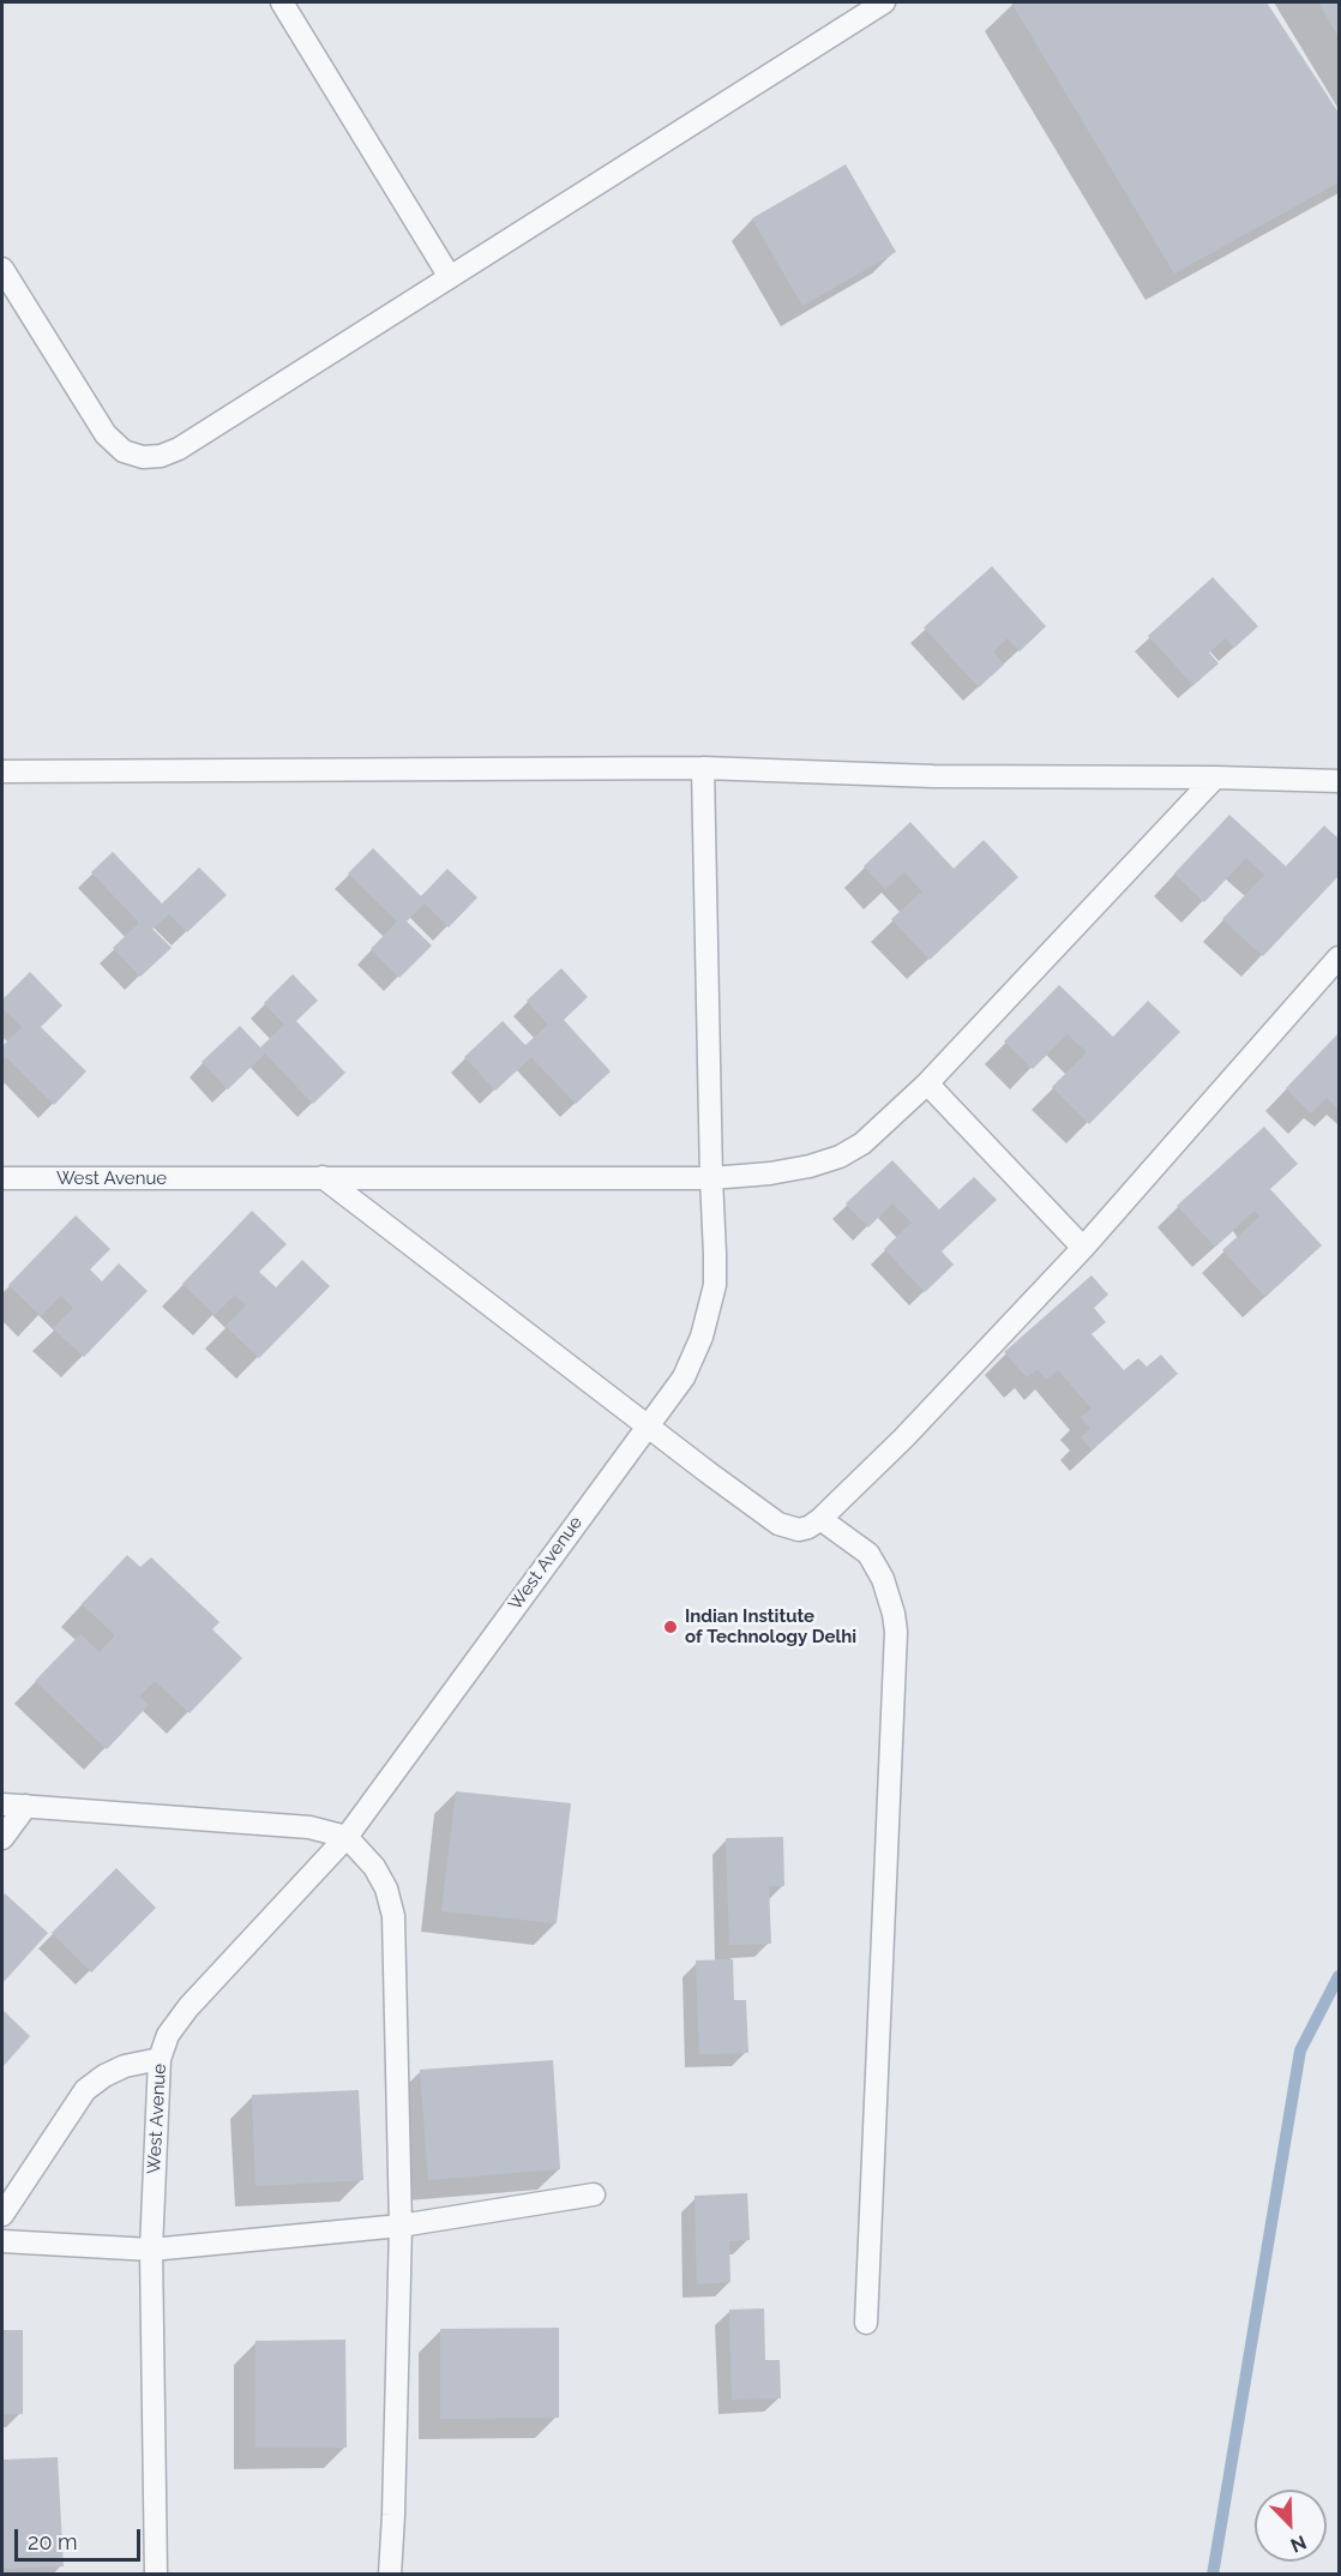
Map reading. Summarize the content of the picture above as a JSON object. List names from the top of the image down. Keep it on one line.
{"streets":{"lane":["West Avenue"]},"places":["Indian Institute of Technology Delhi"],"scale_bar":"20 m","north":"bottom right"}
